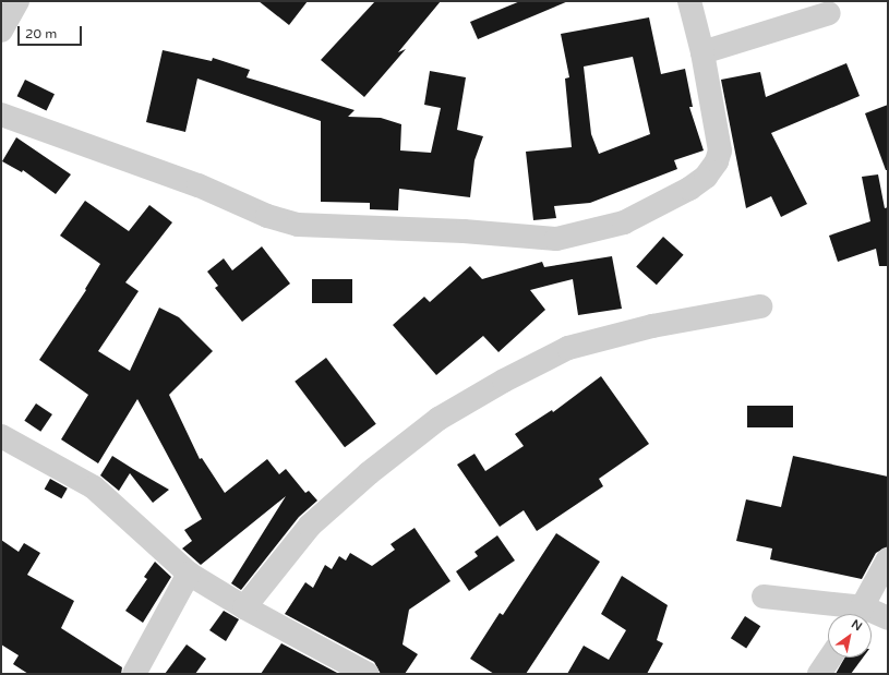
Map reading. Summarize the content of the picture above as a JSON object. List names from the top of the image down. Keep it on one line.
{"scale_bar":"20 m","north":"top right"}
